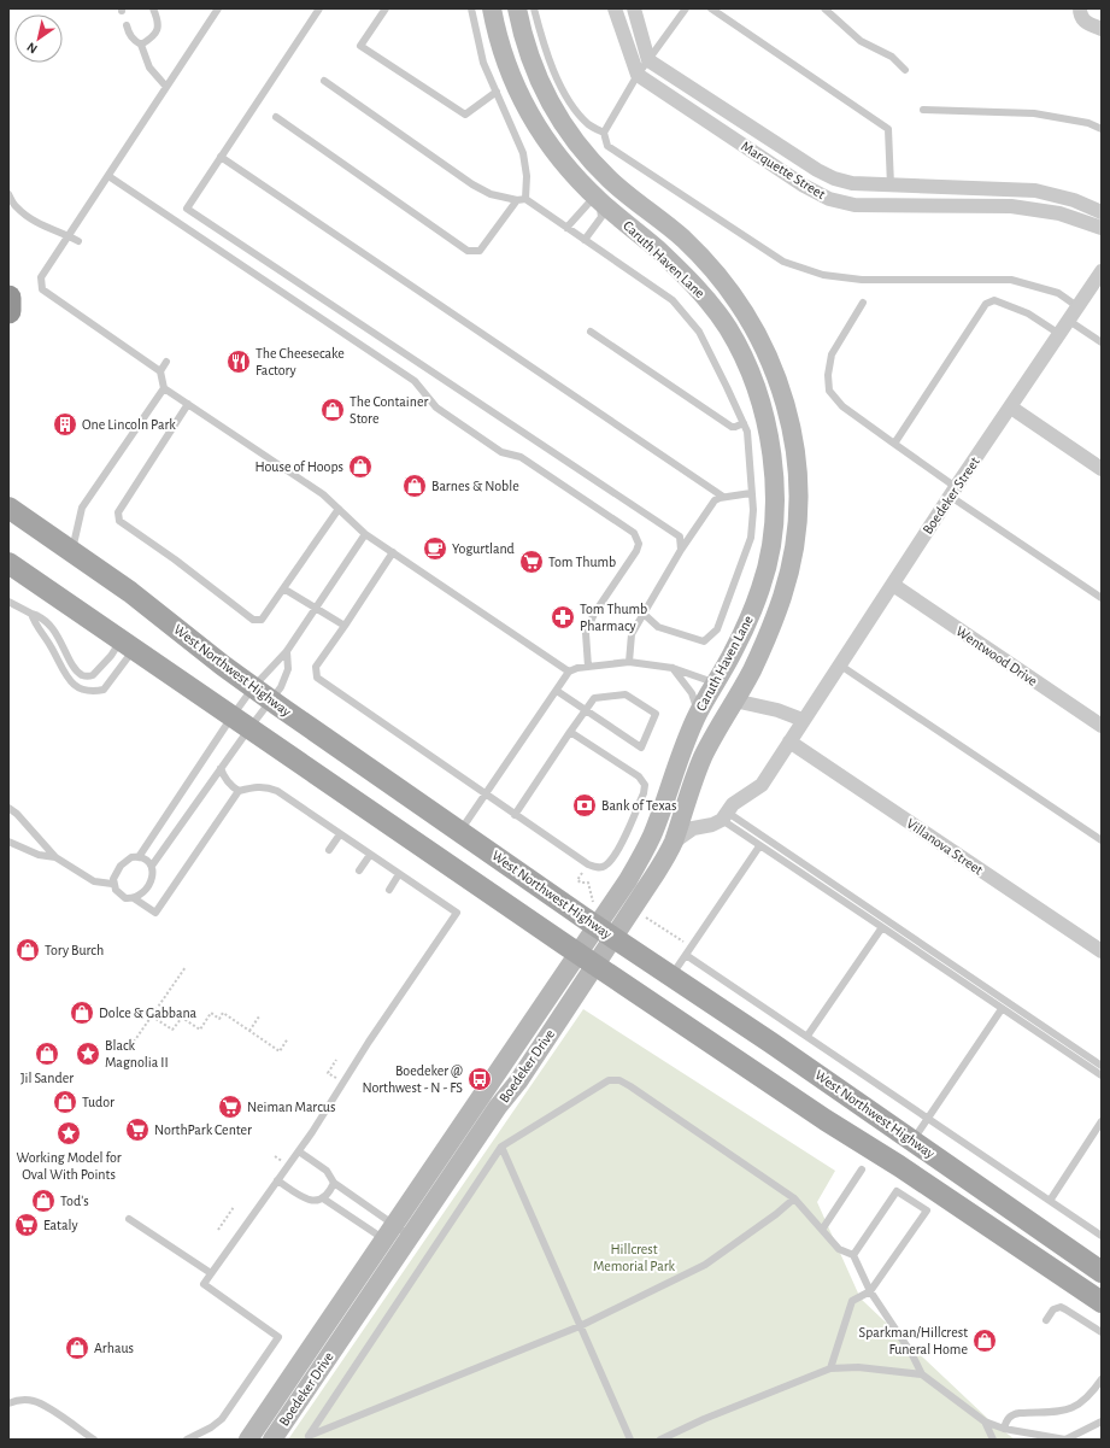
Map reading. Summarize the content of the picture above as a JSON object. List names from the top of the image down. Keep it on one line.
{"streets":{"main road":["Caruth Haven Lane","West Northwest Highway","Boedeker Drive"],"street":["Marquette Street","Boedeker Street","Wentwood Drive","Villanova Street"]},"crossings":[["Caruth Haven Lane","West Northwest Highway"],["Caruth Haven Lane","Boedeker Drive"],["Boedeker Street","Wentwood Drive"],["West Northwest Highway","Boedeker Drive"]],"parks":["Hillcrest Memorial Park"],"places":{"restaurant":["The Cheesecake Factory"],"shop":["The Container Store","House of Hoops","Barnes & Noble","Tory Burch","Dolce & Gabbana","Jil Sander","Tudor","Tod's","Sparkman/Hillcrest Funeral Home","Arhaus"],"building":["One Lincoln Park"],"cafe":["Yogurtland"],"supermarket":["Tom Thumb","Neiman Marcus","NorthPark Center","Eataly"],"pharmacy":["Tom Thumb Pharmacy"],"bank":["Bank of Texas"],"place":["Black Magnolia II","Working Model for Oval With Points"],"bus stop":["Boedeker @ Northwest - N - FS"]},"north":"bottom left"}
